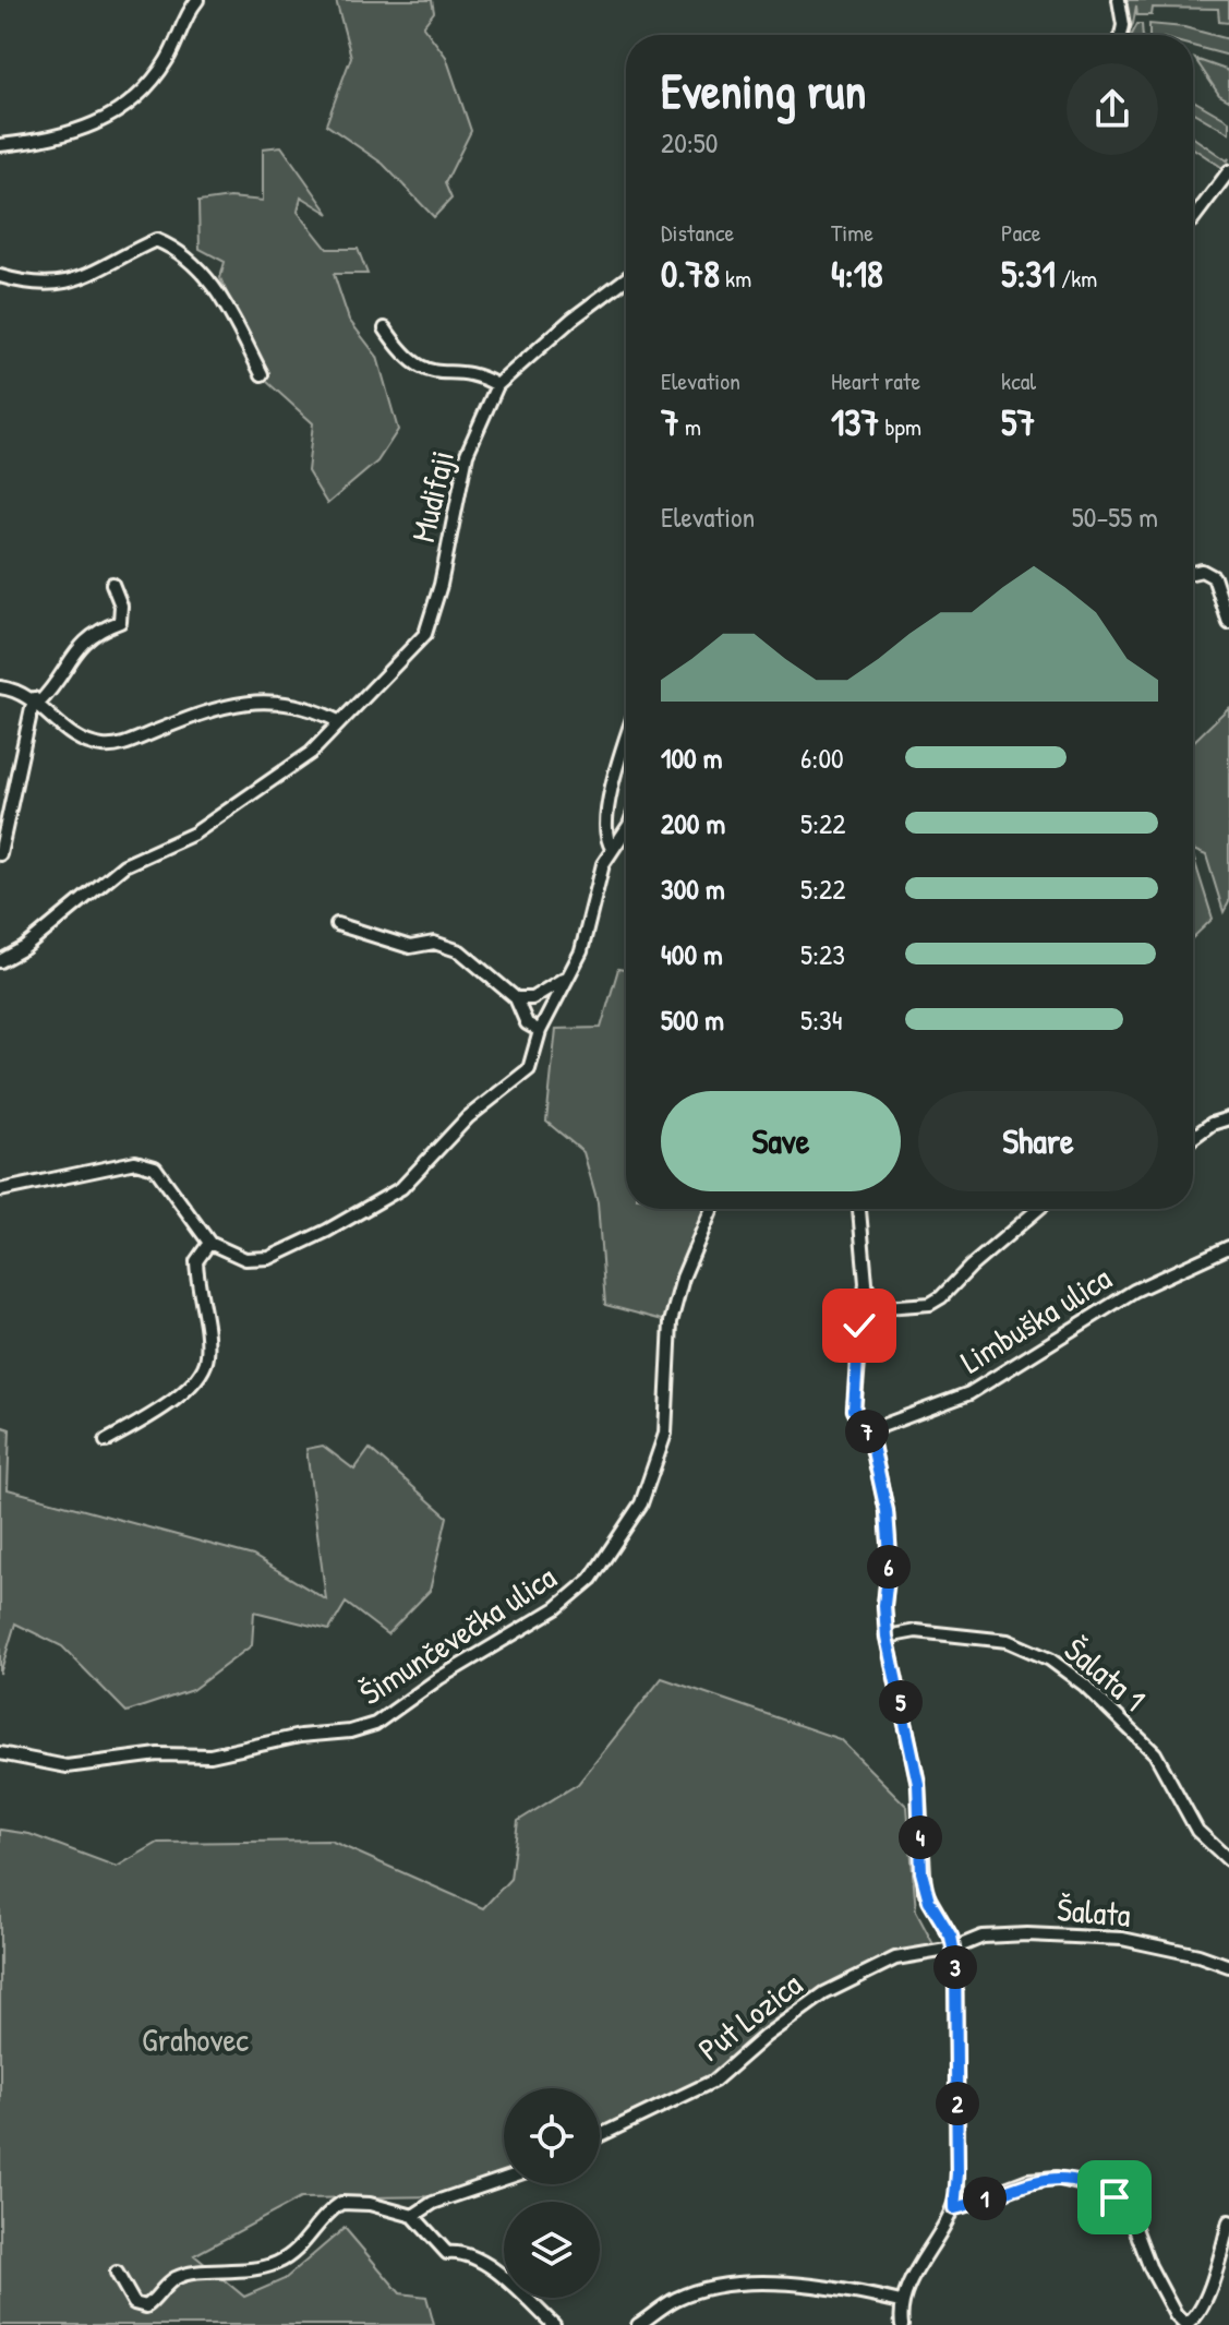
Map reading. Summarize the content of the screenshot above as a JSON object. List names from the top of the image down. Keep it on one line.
{"streets":{"street":["Mudifaji","Limbuška ulica","Šimunčevečka ulica","Šalata 1","Šalata","Put Lozica"]},"crossings":[["Šalata","Put Lozica"]],"parks":["Grahovec"],"page":{"heading":["Evening run","20:50"],"stats":[["Distance","0.78 km"],["Time","4:18"],["Pace","5:31 /km"],["Elevation","7 m"],["Heart rate","137 bpm"],["kcal","57"]],"chart":["Elevation","50–55 m"],"list":[{"name":"100 m","note":"6:00"},{"name":"200 m","note":"5:22"},{"name":"300 m","note":"5:22"},{"name":"400 m","note":"5:23"},{"name":"500 m","note":"5:34"}],"buttons":["Save","Share"],"pins":["7","6","5","4","3","2","1"]}}
